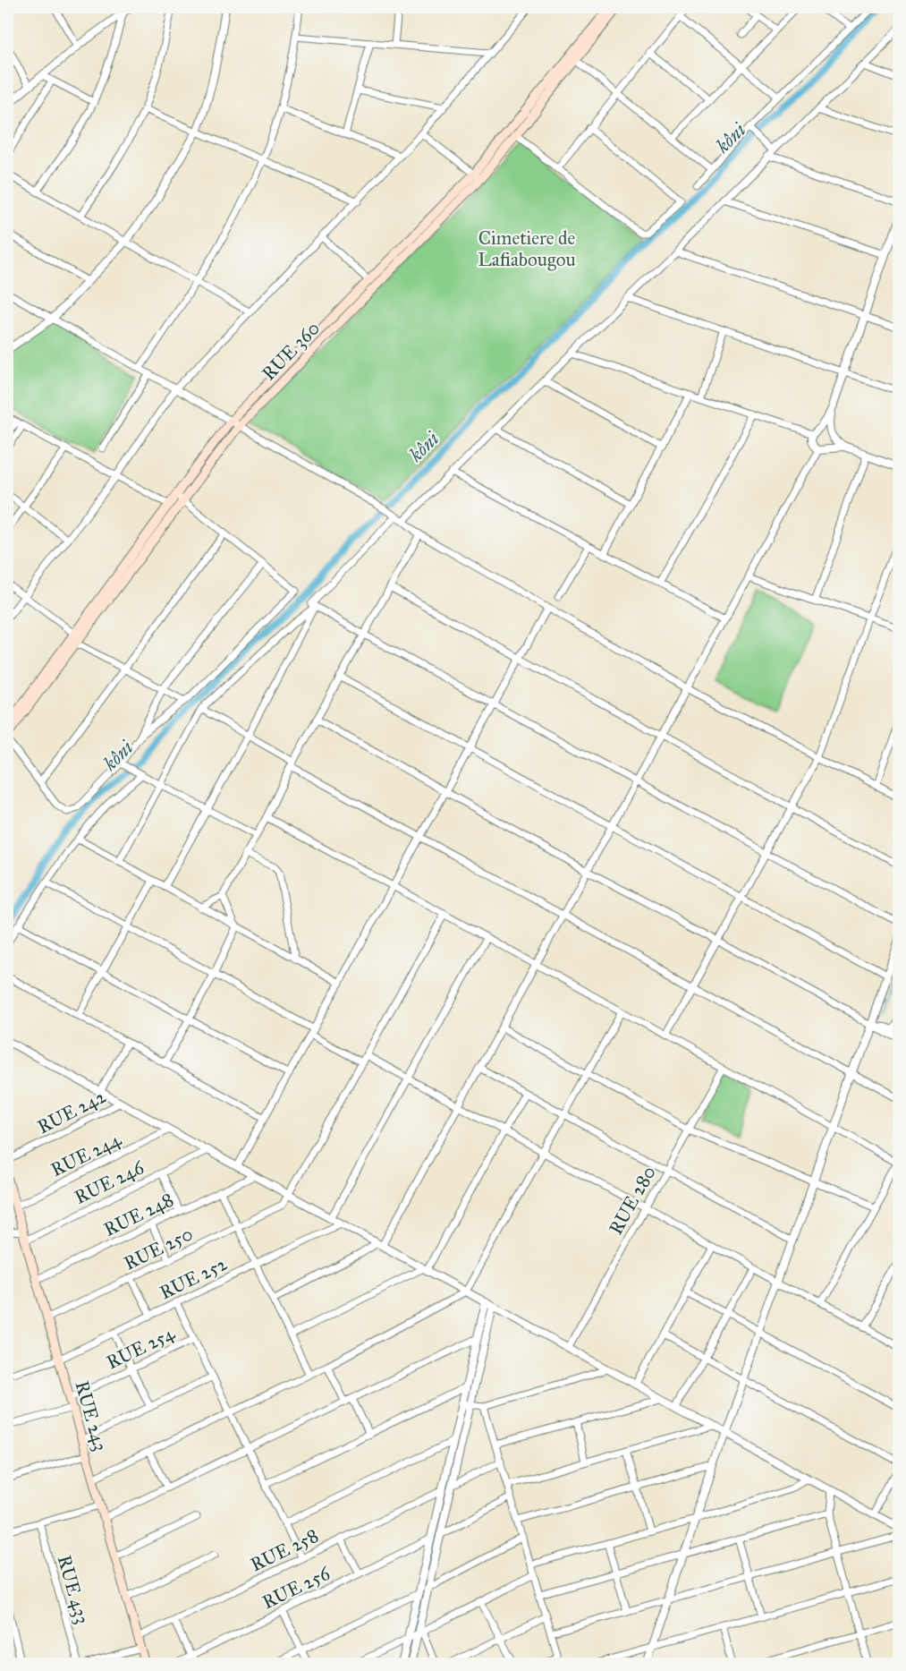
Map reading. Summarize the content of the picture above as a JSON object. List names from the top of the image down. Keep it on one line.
{"streets":{"main road":["RUE 360","RUE 243"],"street":["RUE 242","RUE 244","RUE 246","RUE 280","RUE 248","RUE 250","RUE 252","RUE 254","RUE 258","RUE 256","RUE 433"]},"crossings":[["RUE 244","RUE 243"],["RUE 246","RUE 243"],["RUE 248","RUE 243"],["RUE 250","RUE 243"],["RUE 252","RUE 243"],["RUE 254","RUE 243"],["RUE 243","RUE 258"]],"water":["kôni"],"parks":["Cimetiere de Lafiabougou"]}
